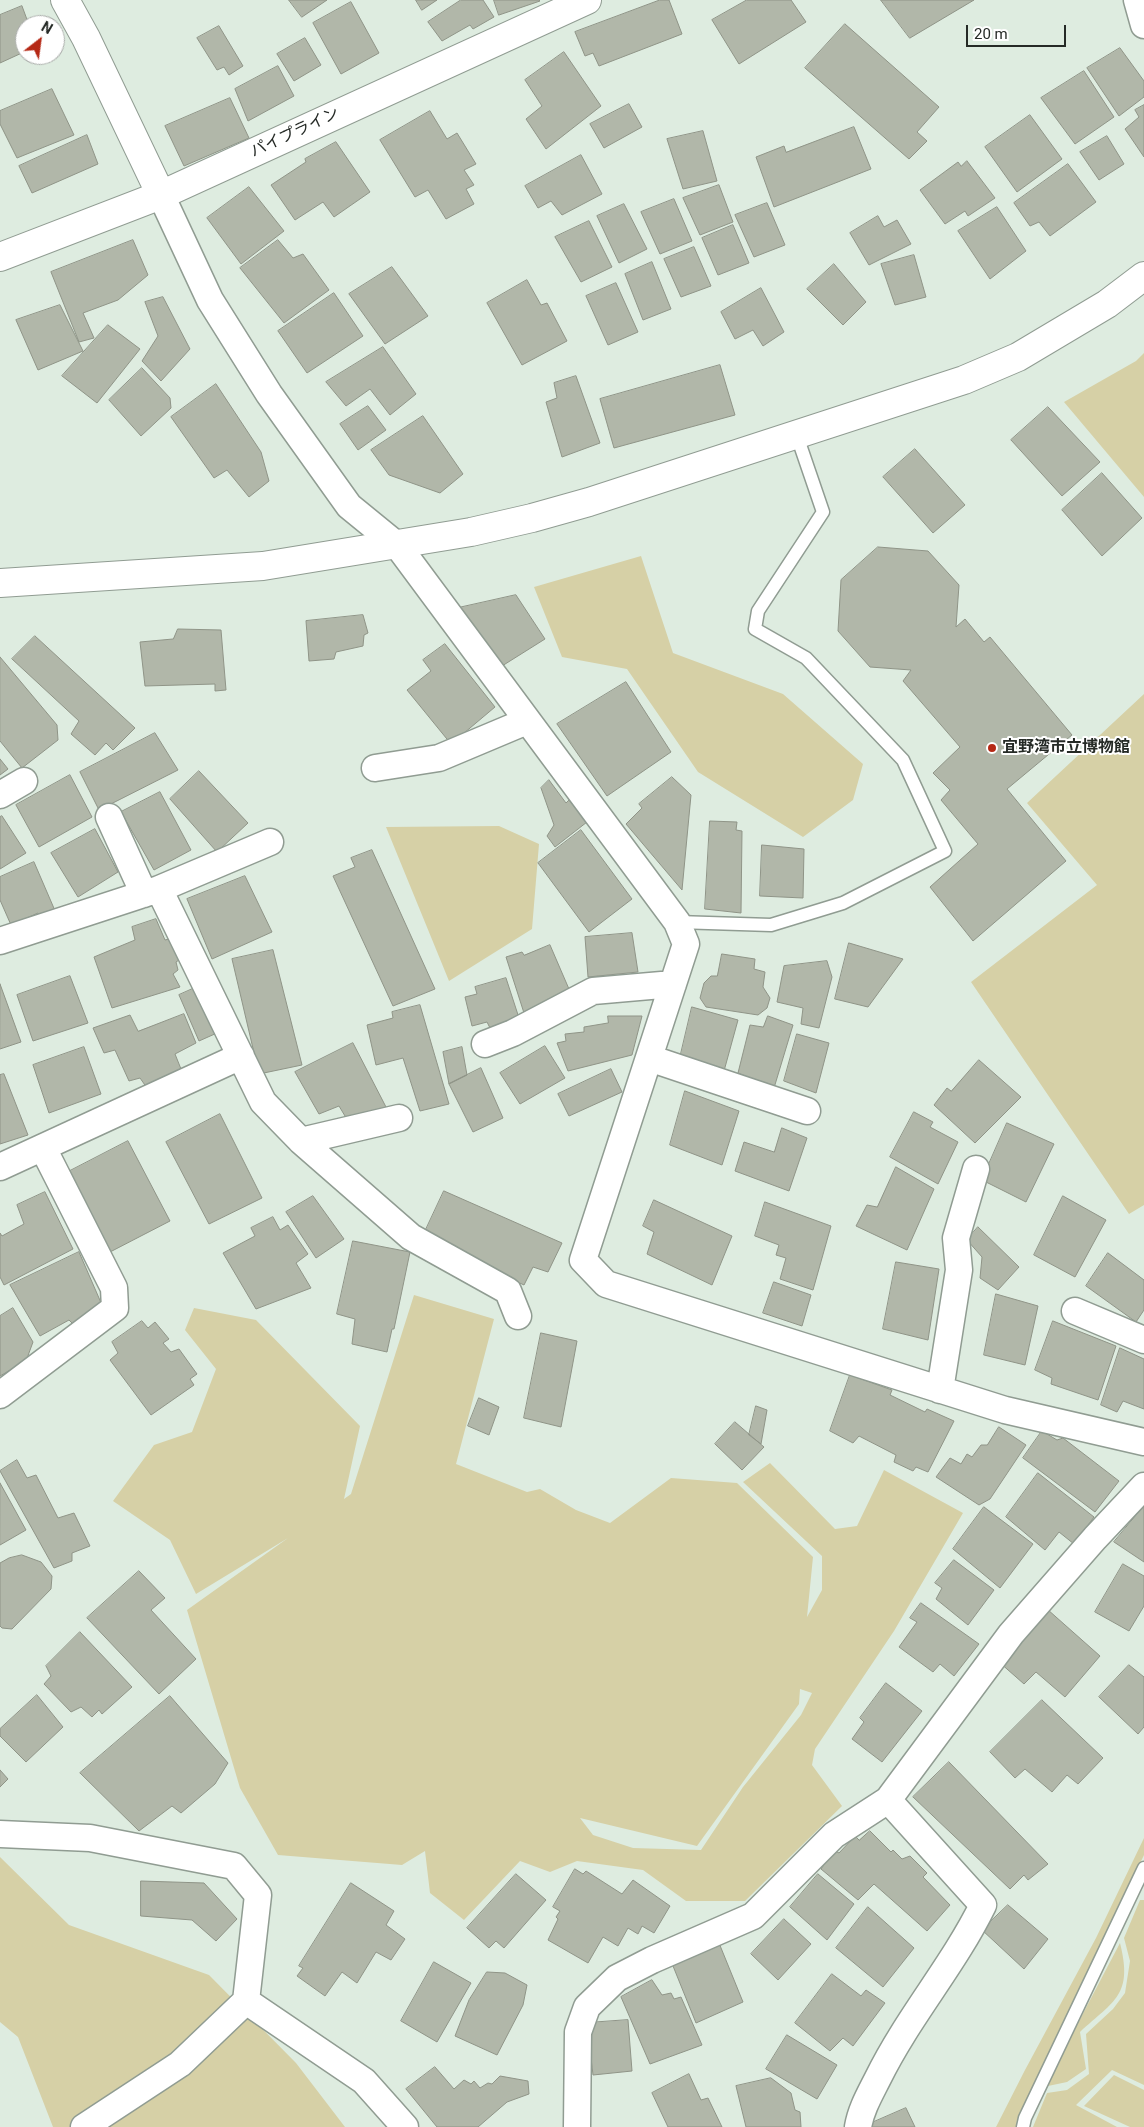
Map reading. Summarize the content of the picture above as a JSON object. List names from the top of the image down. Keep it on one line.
{"streets":{"street":["パイプライン"]},"places":["宜野湾市立博物館"],"scale_bar":"20 m","north":"top right"}
